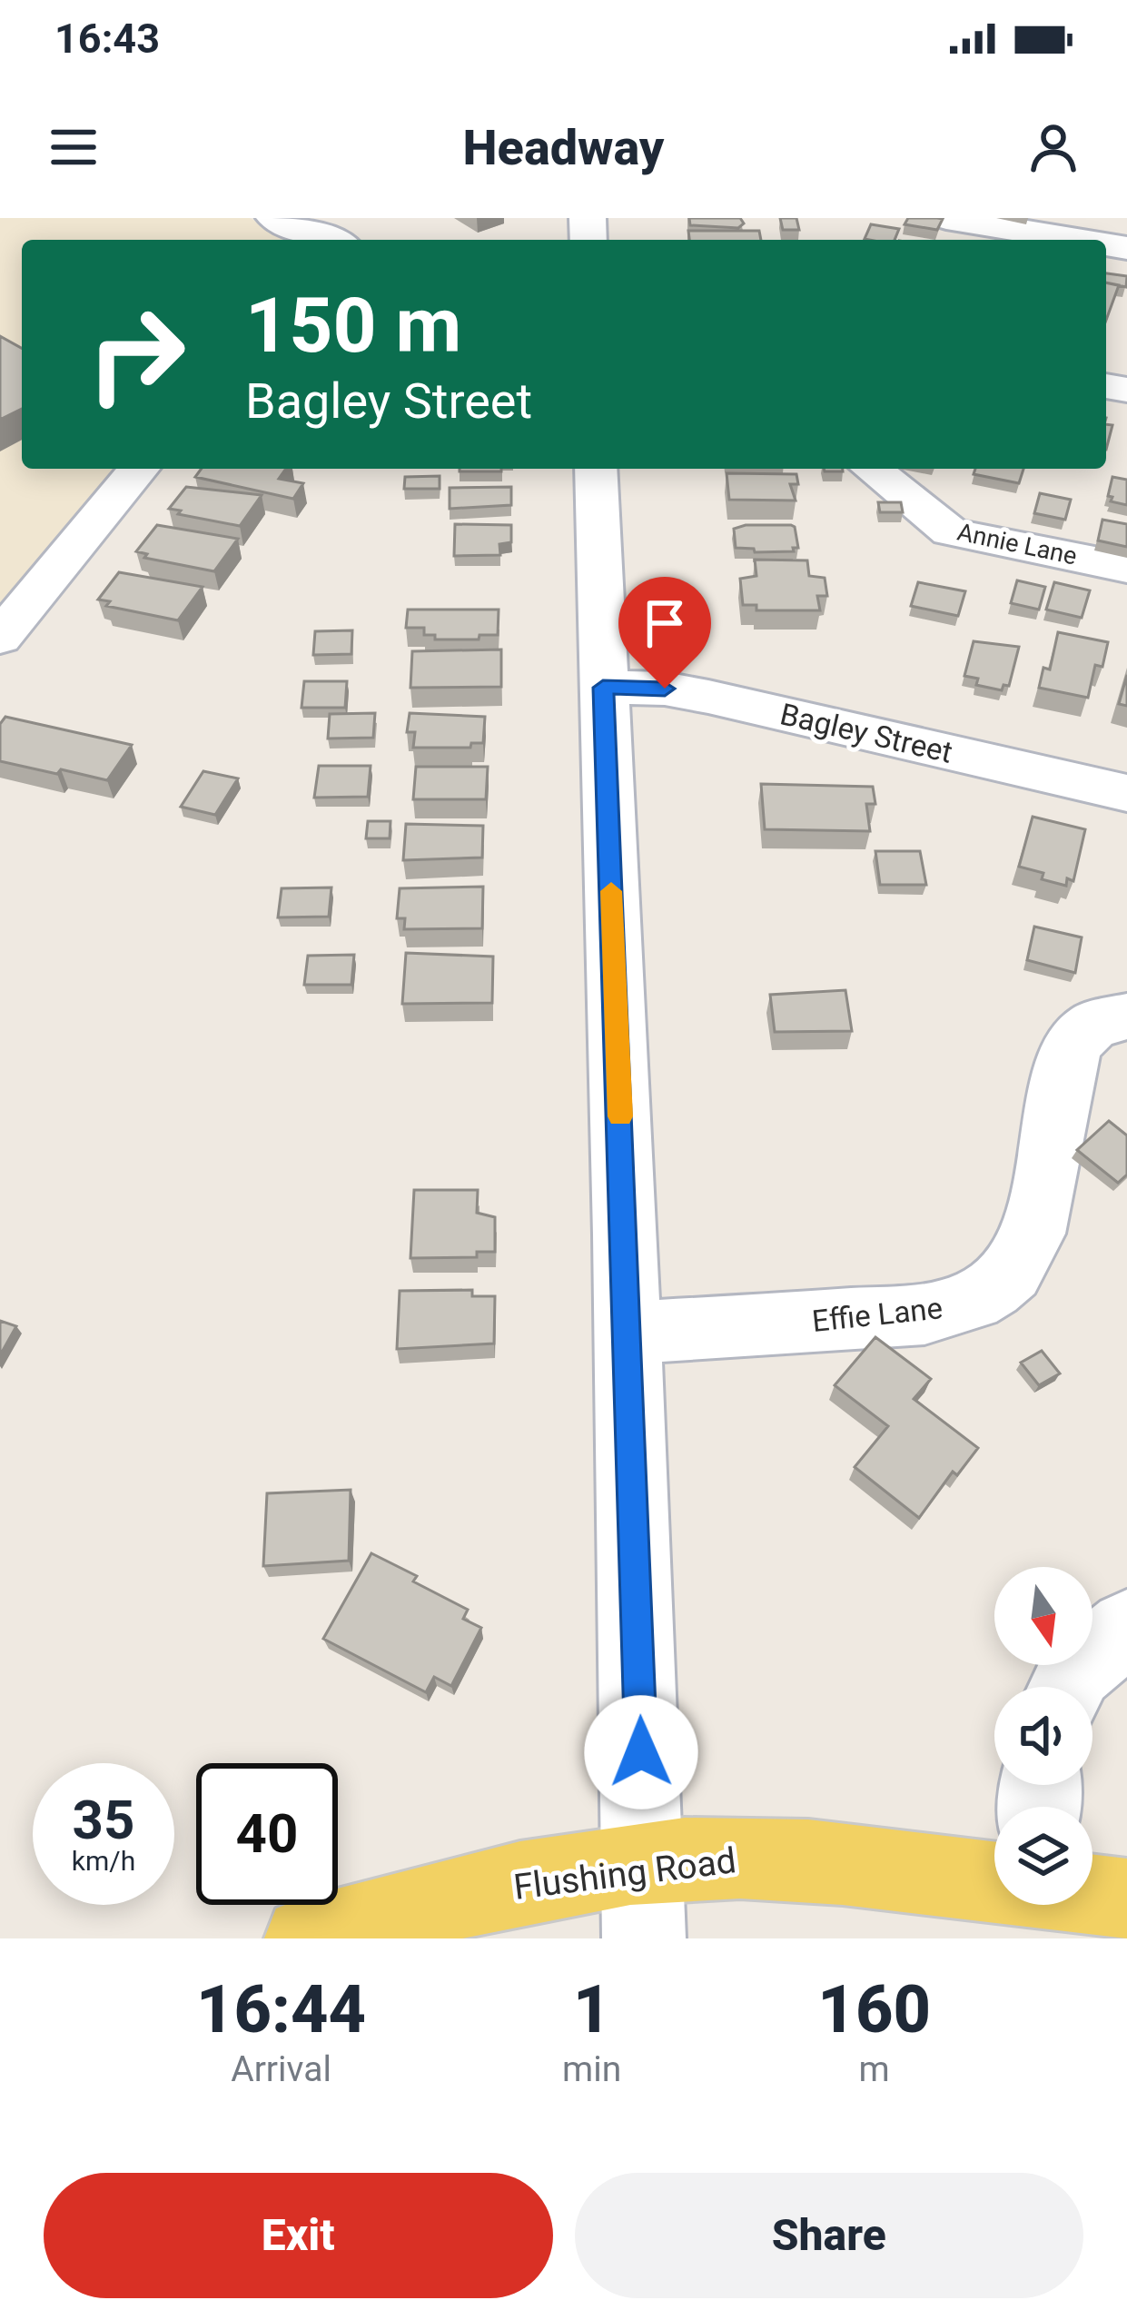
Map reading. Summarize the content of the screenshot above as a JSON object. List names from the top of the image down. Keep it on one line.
{"streets":{"main road":["Flushing Road"],"street":["Annie Lane","Bagley Street","Effie Lane"]},"north":"bottom","page":{"status":"16:43","header":"Headway","turn":["150 m","Bagley Street"],"speed":"35 km/h","limit":"40","eta":["16:44","Arrival","1","min","160","m"],"buttons":["Exit","Share"]}}
